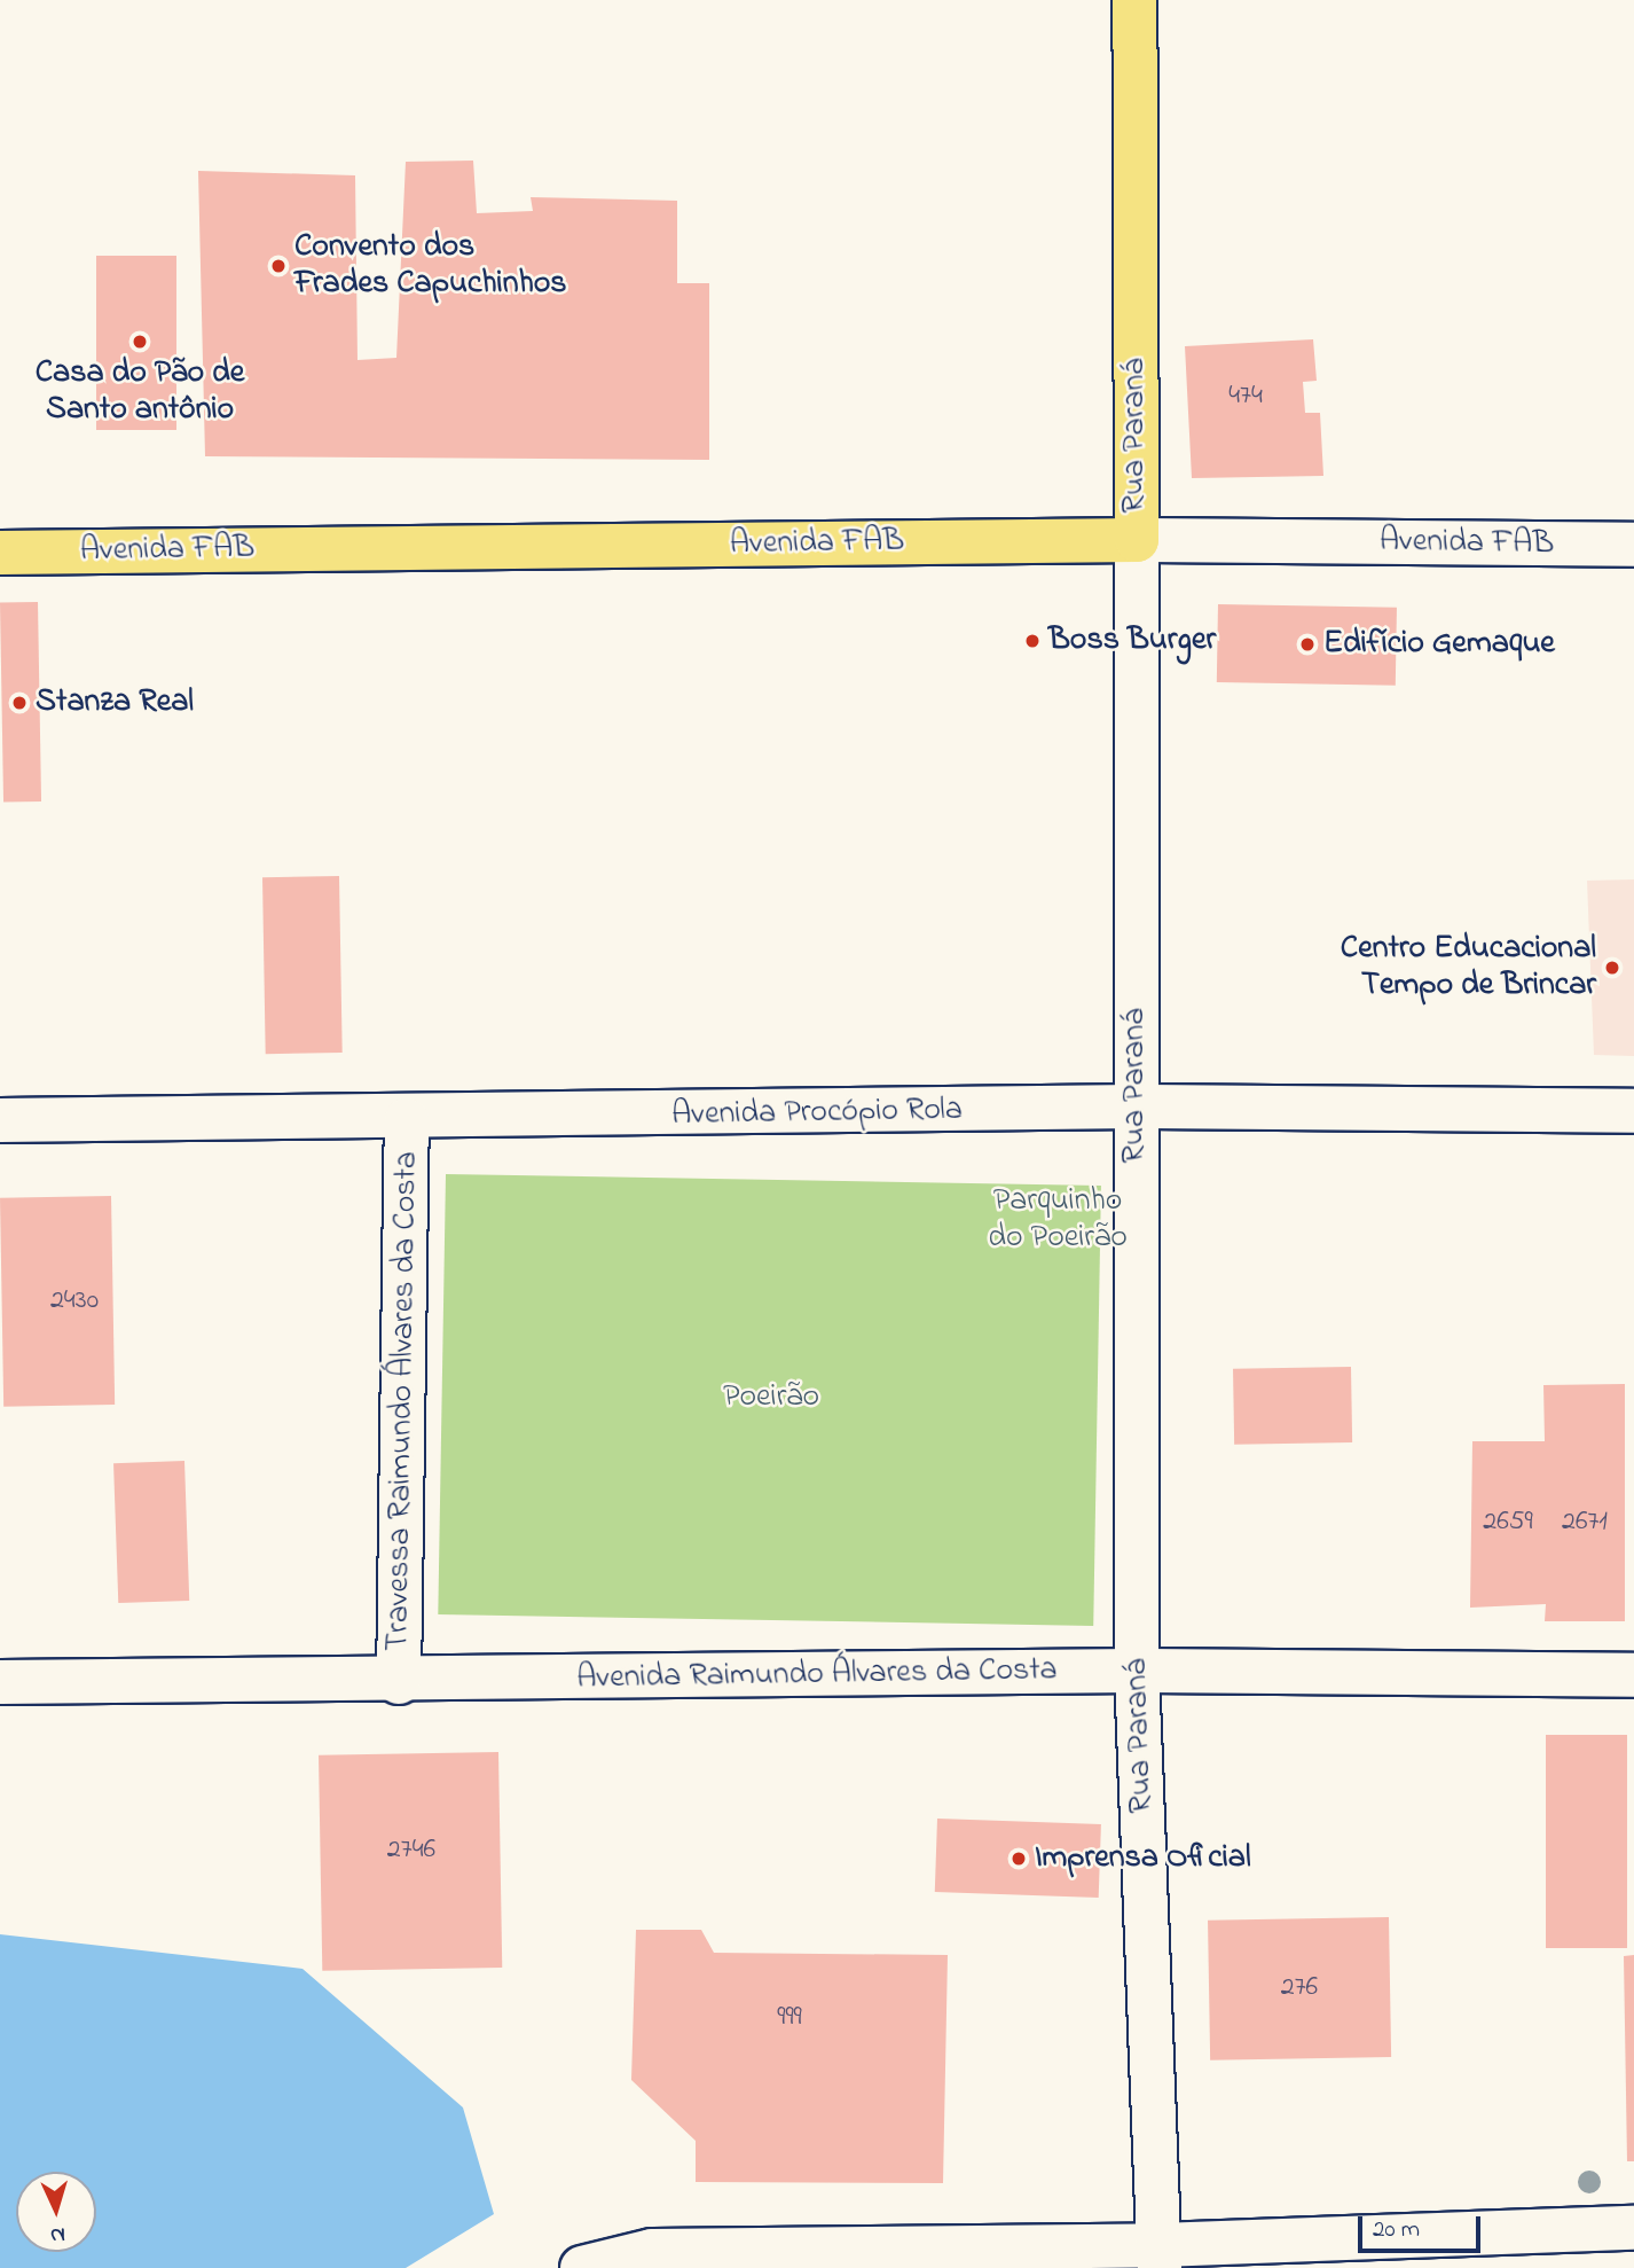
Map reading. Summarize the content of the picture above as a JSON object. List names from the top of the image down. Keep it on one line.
{"streets":{"main road":["Rua Paraná","Avenida FAB"],"street":["Avenida Procópio Rola","Travessa Raimundo Álvares da Costa","Avenida Raimundo Álvares da Costa"]},"crossings":[["Rua Paraná","Avenida FAB"],["Rua Paraná","Avenida Procópio Rola"],["Rua Paraná","Avenida Raimundo Álvares da Costa"],["Avenida Procópio Rola","Travessa Raimundo Álvares da Costa"],["Travessa Raimundo Álvares da Costa","Avenida Raimundo Álvares da Costa"]],"parks":["Parquinho do Poeirão","Poeirão"],"places":["Convento dos Frades Capuchinhos","Casa do Pão de Santo antônio","Boss Burger","Edifício Gemaque","Stanza Real","Centro Educacional Tempo de Brincar","Imprensa Oficial"],"house_numbers":["474","2430","2659","2671","2746","276","999"],"scale_bar":"20 m","north":"bottom"}
